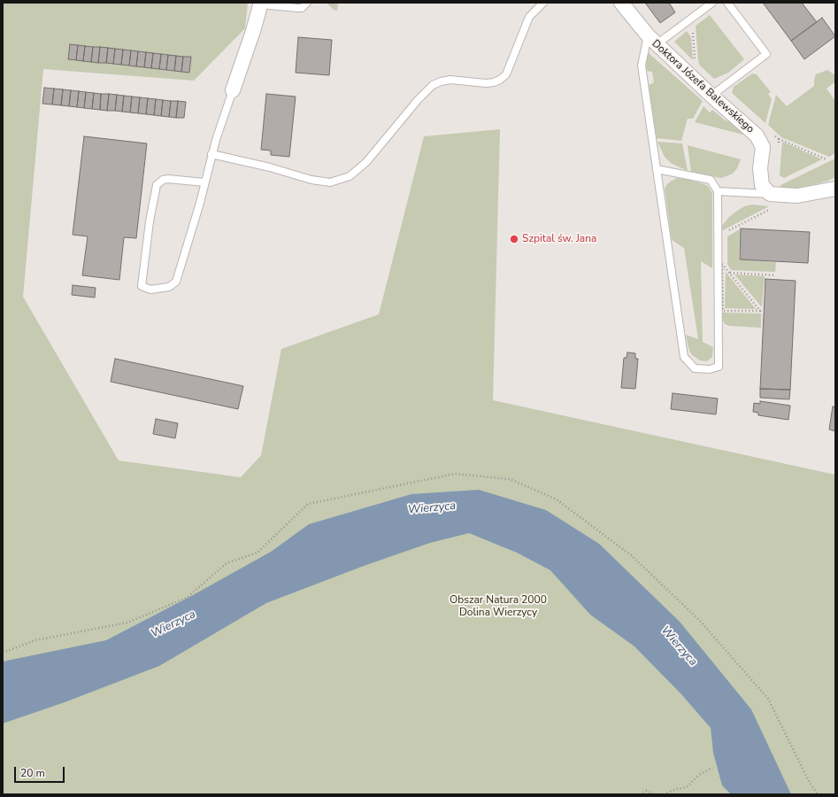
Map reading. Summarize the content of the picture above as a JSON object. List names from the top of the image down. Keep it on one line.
{"streets":{"street":["Doktora Józefa Balewskiego"]},"water":["Wierzyca"],"parks":["Obszar Natura 2000 Dolina Wierzycy"],"places":["Szpital św. Jana"],"scale_bar":"20 m"}
